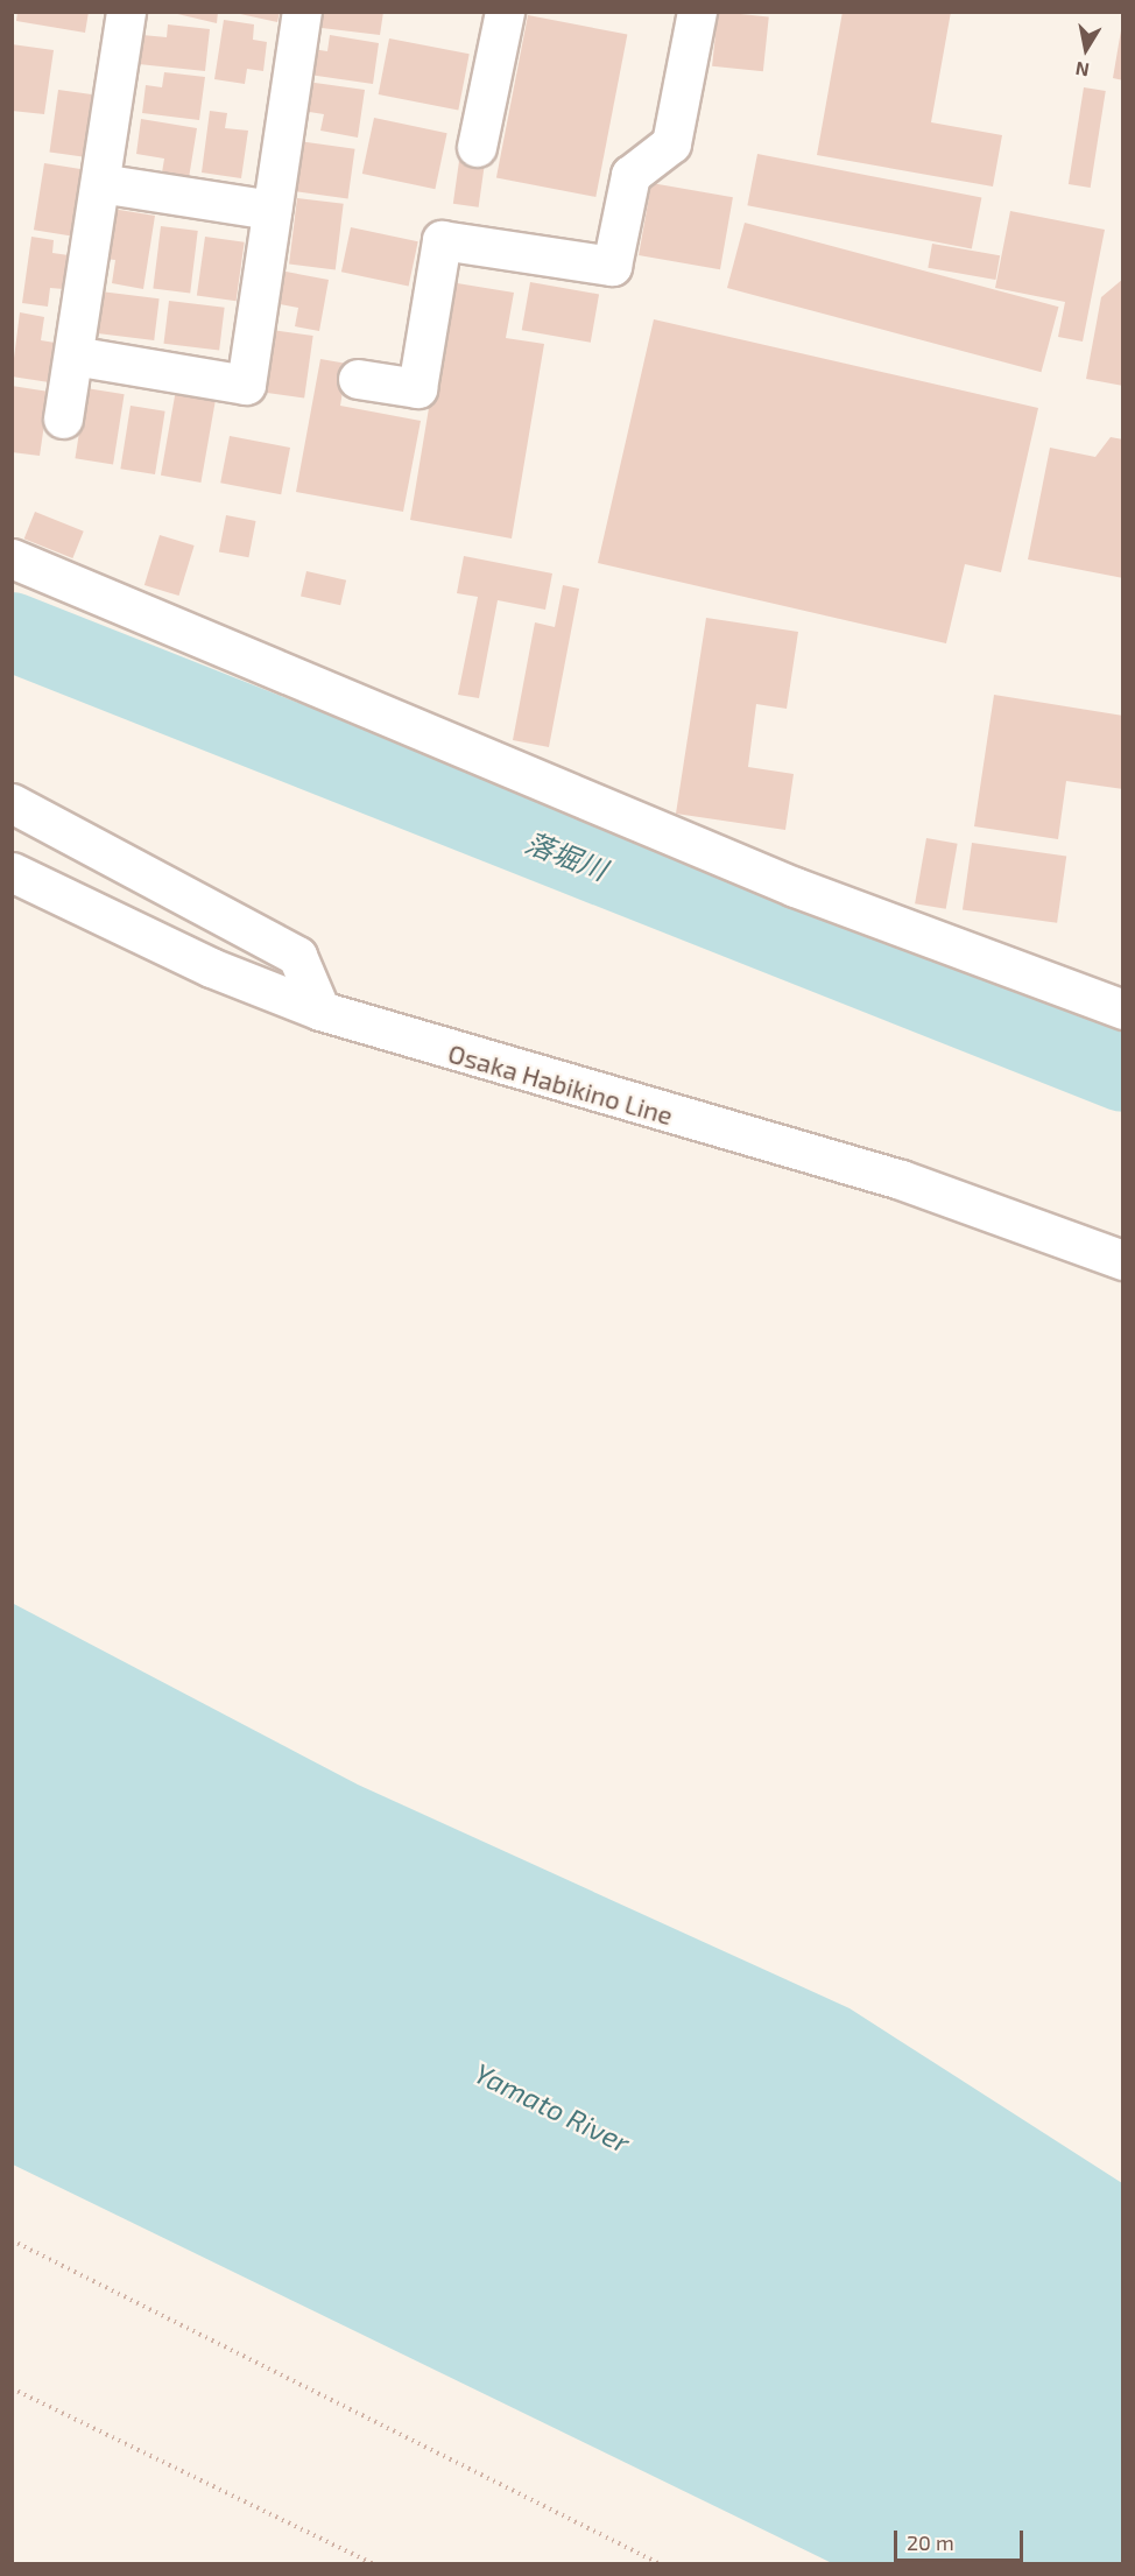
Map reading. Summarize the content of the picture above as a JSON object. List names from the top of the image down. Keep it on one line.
{"streets":{"street":["Osaka Habikino Line"]},"water":["落堀川","Yamato River"],"scale_bar":"20 m","north":"bottom"}
